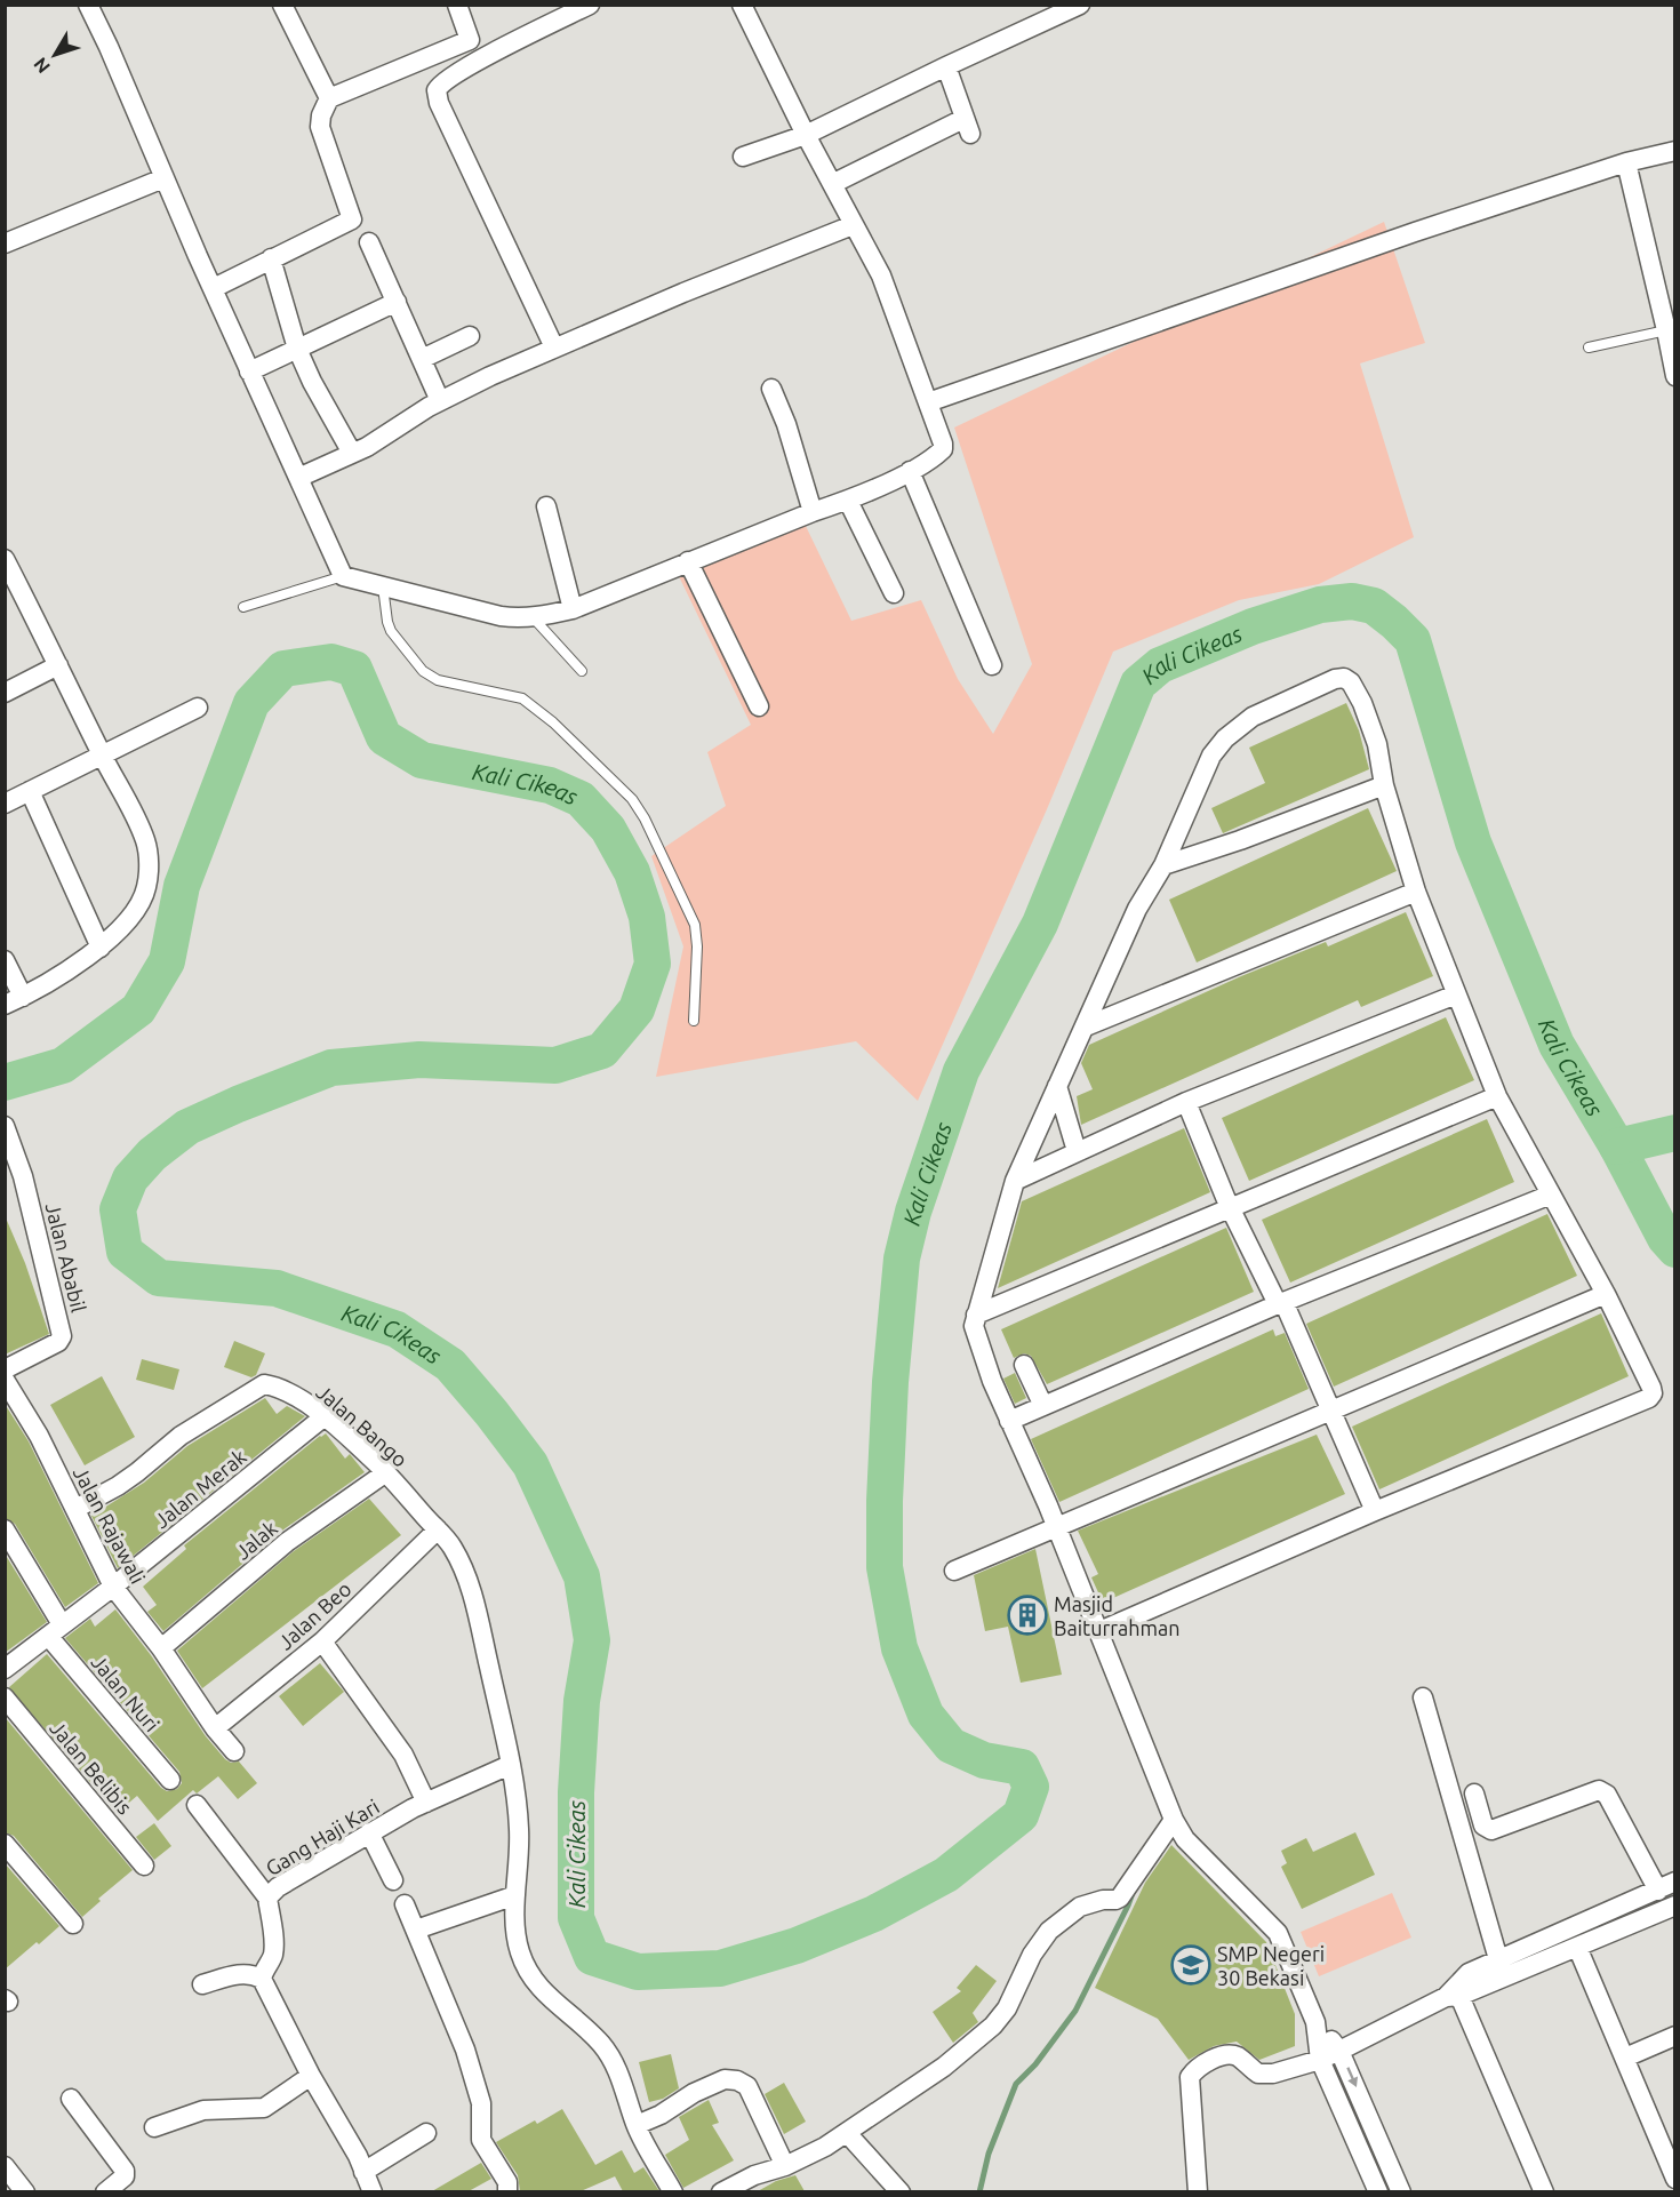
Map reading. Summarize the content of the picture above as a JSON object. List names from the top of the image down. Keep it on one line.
{"streets":{"street":["Jalan Ababil","Jalan Bango","Jalan Merak","Jalan Rajawali","Jalak","Jalan Beo","Jalan Nuri","Jalan Belibis","Gang Haji Kari"]},"crossings":[["Jalan Bango","Jalan Merak"],["Jalan Bango","Jalan Rajawali"],["Jalan Bango","Jalak"],["Jalan Bango","Jalan Beo"],["Jalan Bango","Gang Haji Kari"],["Jalan Merak","Jalan Rajawali"],["Jalan Merak","Jalan Nuri"],["Jalan Rajawali","Jalak"],["Jalan Rajawali","Jalan Beo"]],"water":["Kali Cikeas"],"places":{"building":["Masjid Baiturrahman"],"school or university":["SMP Negeri 30 Bekasi"]},"north":"bottom left"}
